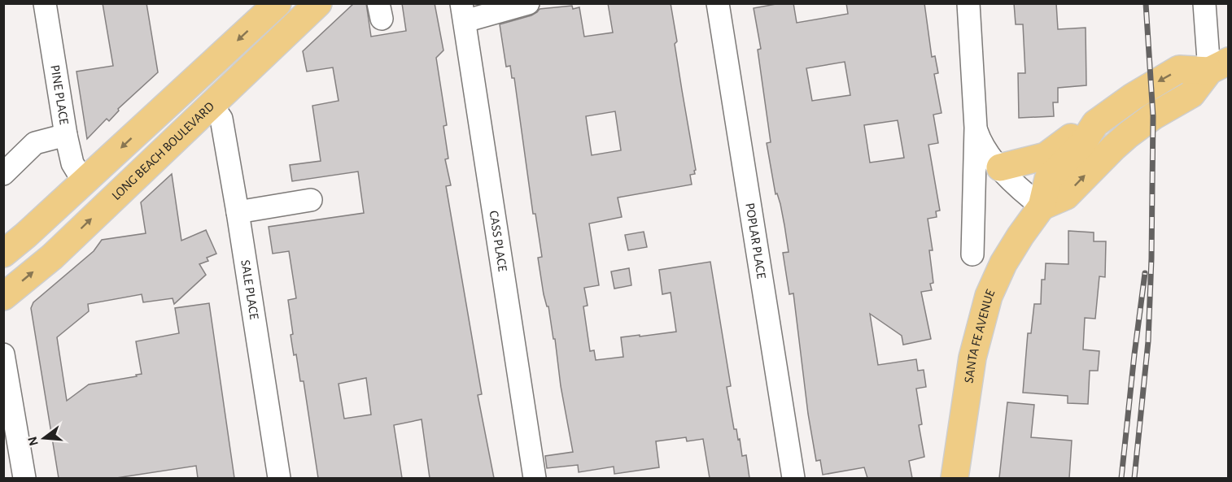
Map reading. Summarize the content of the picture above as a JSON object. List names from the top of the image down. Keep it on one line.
{"streets":{"main road":["LONG BEACH BOULEVARD","SANTA FE AVENUE"],"street":["PINE PLACE","CASS PLACE","POPLAR PLACE","SALE PLACE"]},"crossings":[["LONG BEACH BOULEVARD","SALE PLACE"]],"north":"left"}
